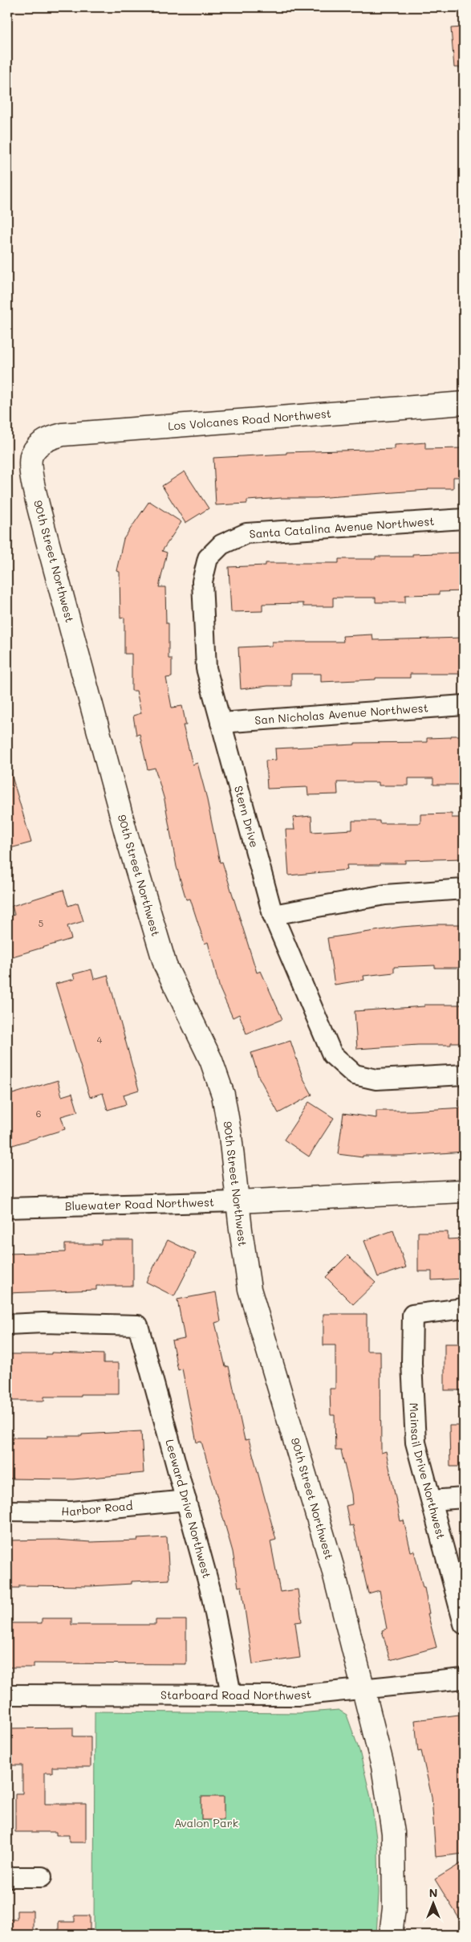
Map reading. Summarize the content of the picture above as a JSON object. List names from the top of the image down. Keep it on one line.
{"streets":{"street":["Los Volcanes Road Northwest","Santa Catalina Avenue Northwest","90th Street Northwest","San Nicholas Avenue Northwest","Stern Drive","Bluewater Road Northwest","Mainsail Drive Northwest","Harbor Road","Leeward Drive Northwest","Starboard Road Northwest"]},"crossings":[["Los Volcanes Road Northwest","90th Street Northwest"],["Santa Catalina Avenue Northwest","Stern Drive"],["90th Street Northwest","Bluewater Road Northwest"],["90th Street Northwest","Starboard Road Northwest"],["San Nicholas Avenue Northwest","Stern Drive"],["Harbor Road","Leeward Drive Northwest"],["Leeward Drive Northwest","Starboard Road Northwest"]],"parks":["Avalon Park"],"house_numbers":["5","4","6"],"north":"top"}
